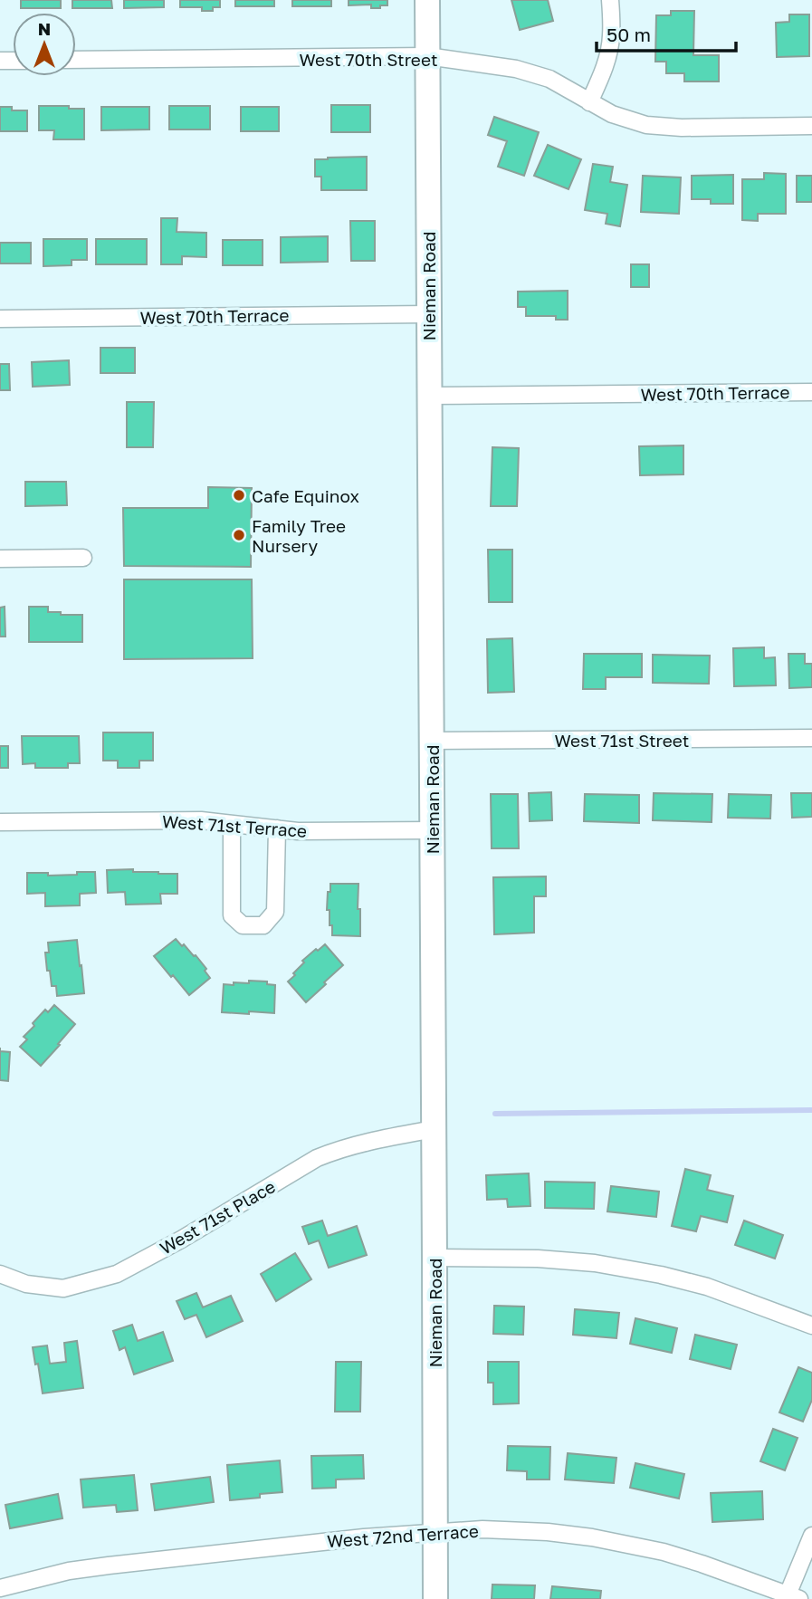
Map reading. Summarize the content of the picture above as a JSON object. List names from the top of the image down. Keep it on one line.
{"streets":{"main road":["Nieman Road"],"street":["West 70th Street","West 70th Terrace","West 71st Street","West 71st Terrace","West 71st Place","West 72nd Terrace"]},"crossings":[["West 70th Street","Nieman Road"],["Nieman Road","West 70th Terrace"],["Nieman Road","West 71st Street"],["Nieman Road","West 71st Terrace"],["Nieman Road","West 71st Place"],["Nieman Road","West 72nd Terrace"]],"places":["Cafe Equinox","Family Tree Nursery"],"scale_bar":"50 m","north":"top"}
